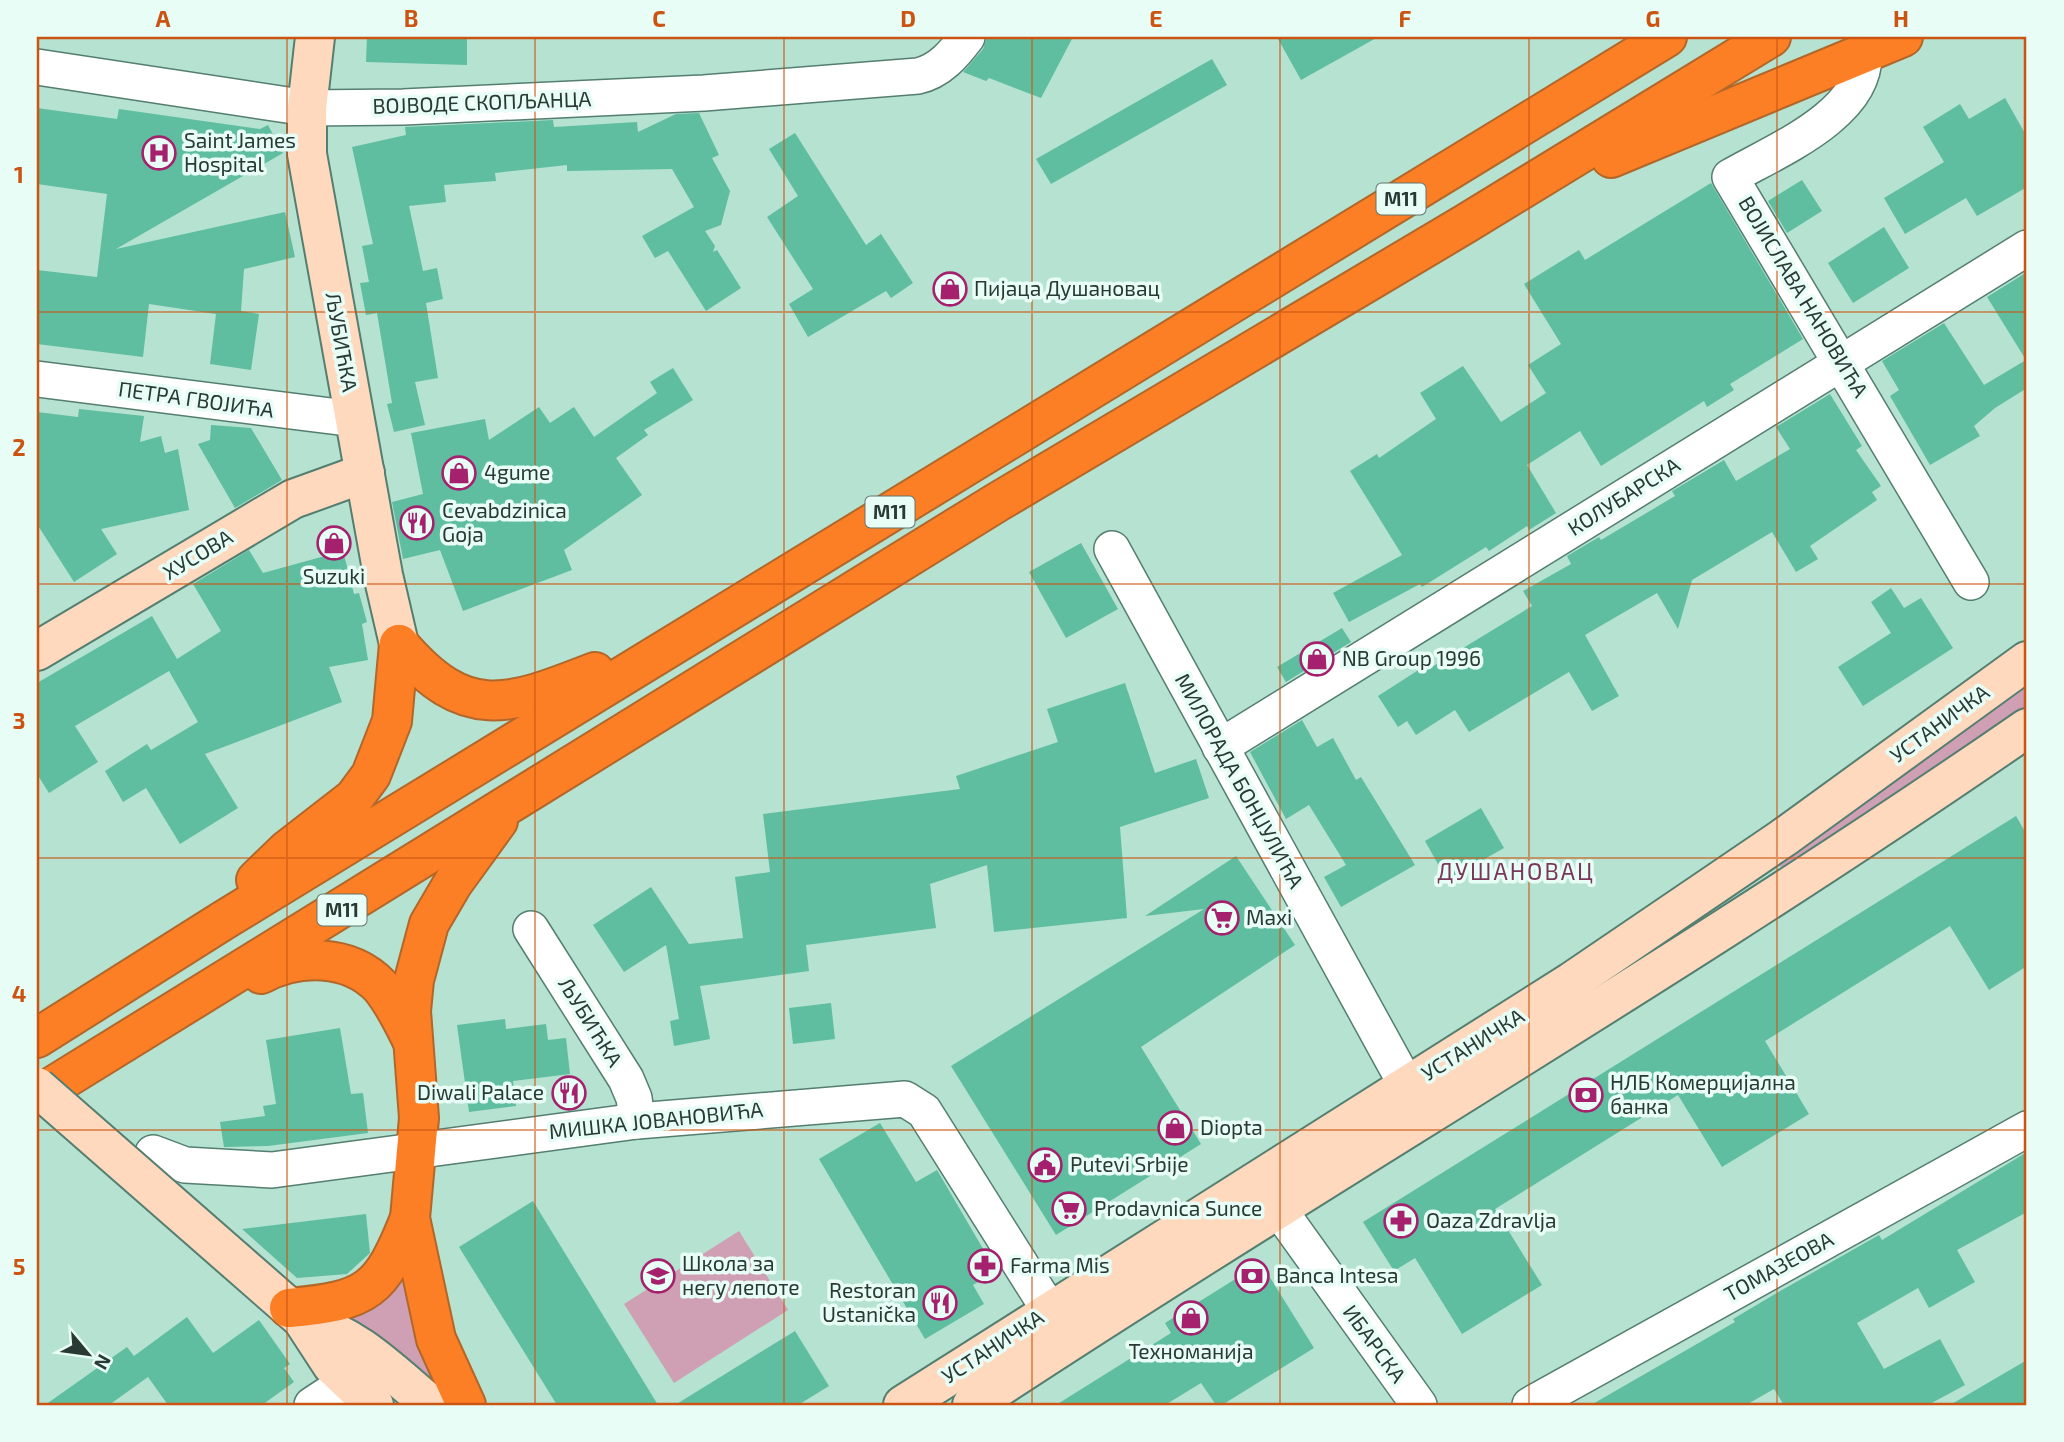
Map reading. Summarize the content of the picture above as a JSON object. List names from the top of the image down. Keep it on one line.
{"streets":{"highway":["M11"],"main road":["ЉУБИЋКА","ХУСОВА","УСТАНИЧКА"],"street":["ВОЈВОДЕ СКОПЉАНЦА","ВОЈИСЛАВА НАНОВИЋА","ПЕТРА ГВОЈИЋА","КОЛУБАРСКА","МИЛОРАДА БОНЏУЛИЋА","МИШКА ЈОВАНОВИЋА","ТОМАЗЕОВА","ИБАРСКА"]},"crossings":[["ВОЈВОДЕ СКОПЉАНЦА","ЉУБИЋКА"],["ВОЈИСЛАВА НАНОВИЋА","КОЛУБАРСКА"],["ЉУБИЋКА","ПЕТРА ГВОЈИЋА"],["ЉУБИЋКА","ХУСОВА"],["ЉУБИЋКА","МИШКА ЈОВАНОВИЋА"],["КОЛУБАРСКА","МИЛОРАДА БОНЏУЛИЋА"],["УСТАНИЧКА","МИЛОРАДА БОНЏУЛИЋА"],["УСТАНИЧКА","МИШКА ЈОВАНОВИЋА"],["УСТАНИЧКА","ИБАРСКА"]],"districts":["ДУШАНОВАЦ"],"places":{"hospital":["Saint James Hospital"],"shop":["Пијаца Душановац","4gume","Suzuki","NB Group 1996","Diopta","Техноманија"],"restaurant":["Cevabdzinica Goja","Diwali Palace","Restoran Ustanička"],"supermarket":["Maxi","Prodavnica Sunce"],"bank":["НЛБ Комерцијална банка","Banca Intesa"],"public building":["Putevi Srbije"],"pharmacy":["Oaza Zdravlja","Farma Mis"],"school or university":["Школа за негу лепоте"]},"north":"bottom right","grid":{"columns":["A","B","C","D","E","F","G","H"],"rows":["1","2","3","4","5"]}}
